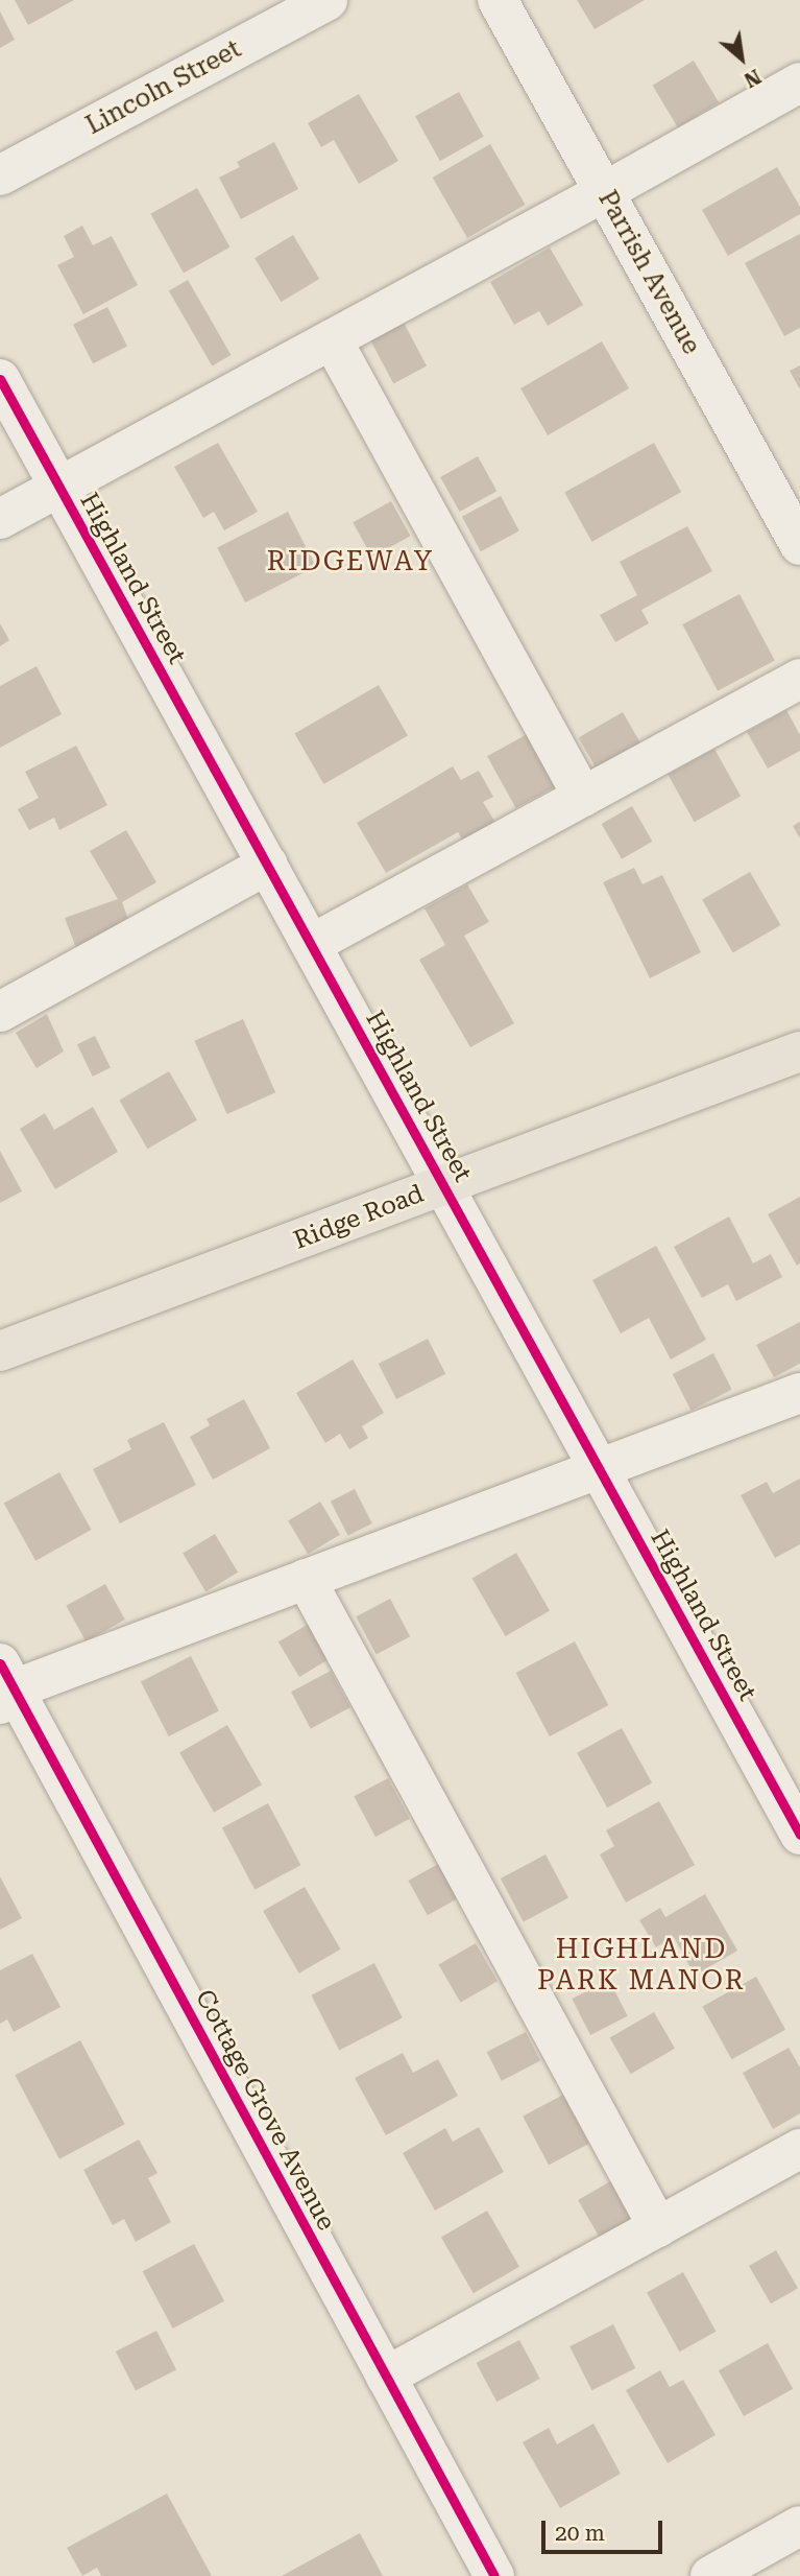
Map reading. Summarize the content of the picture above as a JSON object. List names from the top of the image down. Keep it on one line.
{"streets":{"main road":["Ridge Road"],"street":["Lincoln Street","Parrish Avenue","Highland Street","Cottage Grove Avenue"]},"crossings":[["Highland Street","Ridge Road"]],"districts":["RIDGEWAY","HIGHLAND PARK MANOR"],"scale_bar":"20 m","north":"bottom right"}
